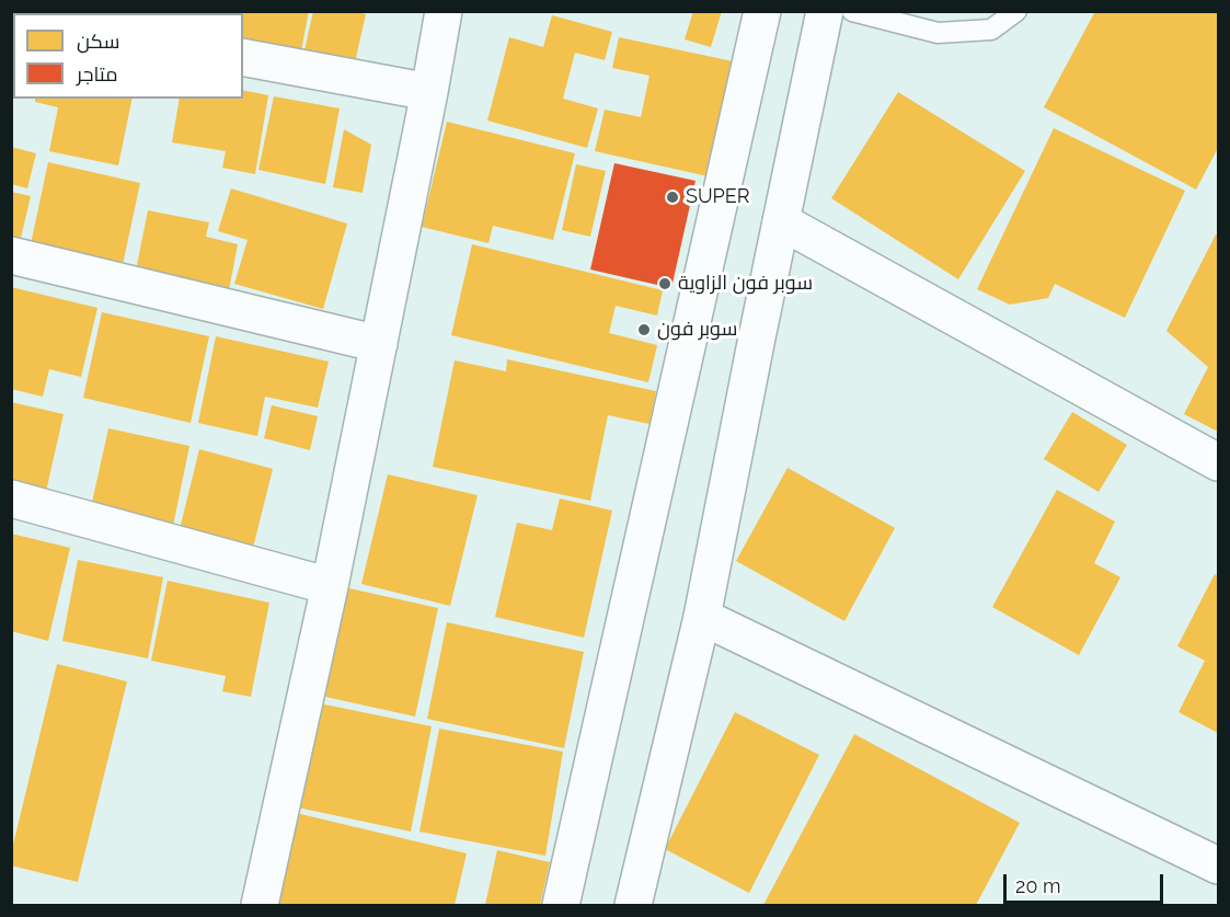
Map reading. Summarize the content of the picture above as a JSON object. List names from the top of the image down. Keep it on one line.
{"places":["SUPER","سوبر فون الزاوية","سوبر فون"],"legend":["سكن","متاجر"],"scale_bar":"20 m"}
